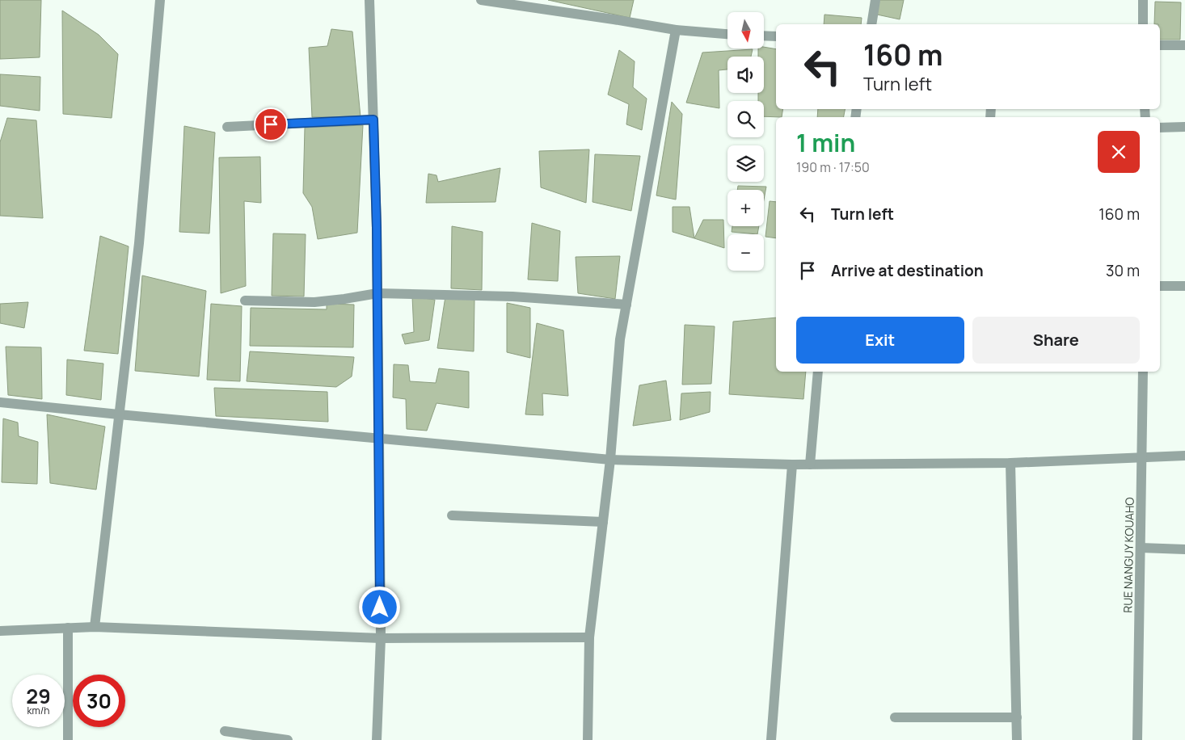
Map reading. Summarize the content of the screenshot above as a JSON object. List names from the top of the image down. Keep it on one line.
{"streets":{"street":["RUE NANGUY KOUAHO"]},"north":"bottom","page":{"map_buttons":["+","−"],"turn":["160 m","Turn left"],"heading":["1 min","190 m · 17:50"],"list":[{"name":"Turn left","value":"160 m"},{"name":"Arrive at destination","value":"30 m"}],"buttons":["Exit","Share"],"speed":"29 km/h","limit":"30"}}
